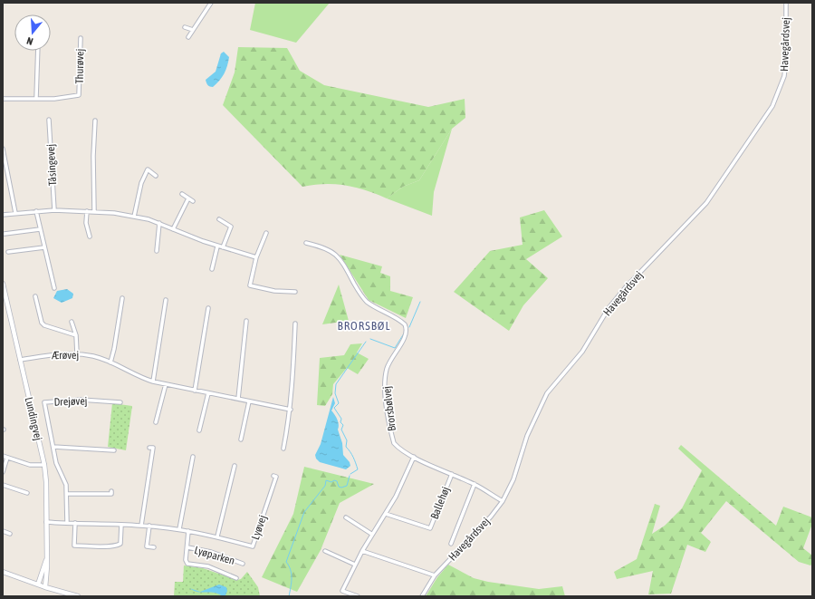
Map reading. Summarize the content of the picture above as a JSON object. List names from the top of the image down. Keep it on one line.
{"streets":{"street":["Havegårdsvej","Thurøvej","Tåsingevej","Ærøvej","Drejøvej","Brorsbølvej","Lundingvej","Ballehøj","Lyøvej","Lyøparken"]},"crossings":[["Havegårdsvej","Brorsbølvej"],["Ærøvej","Lundingvej"],["Drejøvej","Lyøvej"],["Brorsbølvej","Ballehøj"],["Lundingvej","Lyøvej"],["Lyøvej","Lyøparken"]],"districts":["BRORSBØL"],"north":"bottom"}
